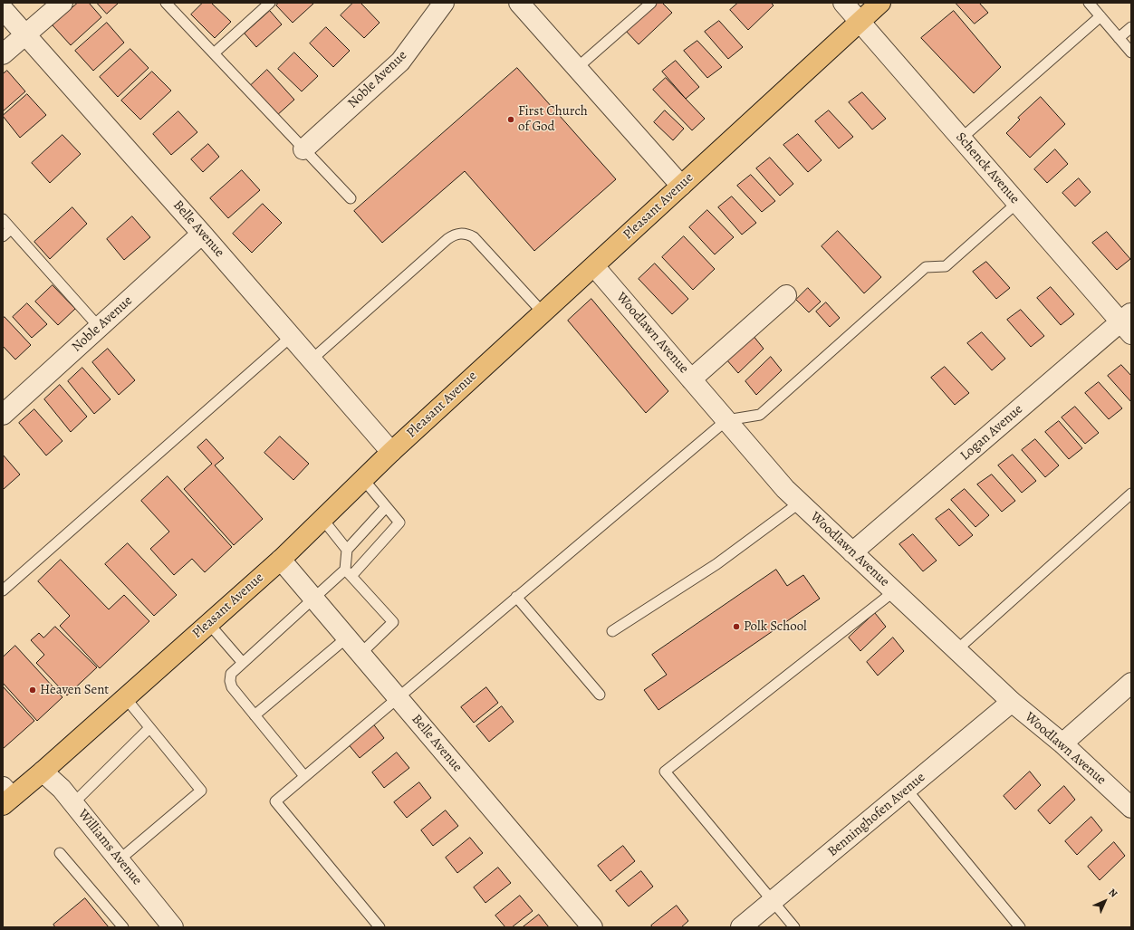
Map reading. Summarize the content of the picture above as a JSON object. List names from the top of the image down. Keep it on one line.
{"streets":{"main road":["Pleasant Avenue"],"street":["Noble Avenue","Schenck Avenue","Belle Avenue","Woodlawn Avenue","Logan Avenue","Benninghofen Avenue","Williams Avenue"]},"crossings":[["Noble Avenue","Belle Avenue"],["Schenck Avenue","Pleasant Avenue"],["Schenck Avenue","Logan Avenue"],["Pleasant Avenue","Belle Avenue"],["Pleasant Avenue","Woodlawn Avenue"],["Pleasant Avenue","Williams Avenue"],["Woodlawn Avenue","Logan Avenue"],["Woodlawn Avenue","Benninghofen Avenue"]],"places":["First Church of God","Polk School","Heaven Sent"],"north":"top right"}
